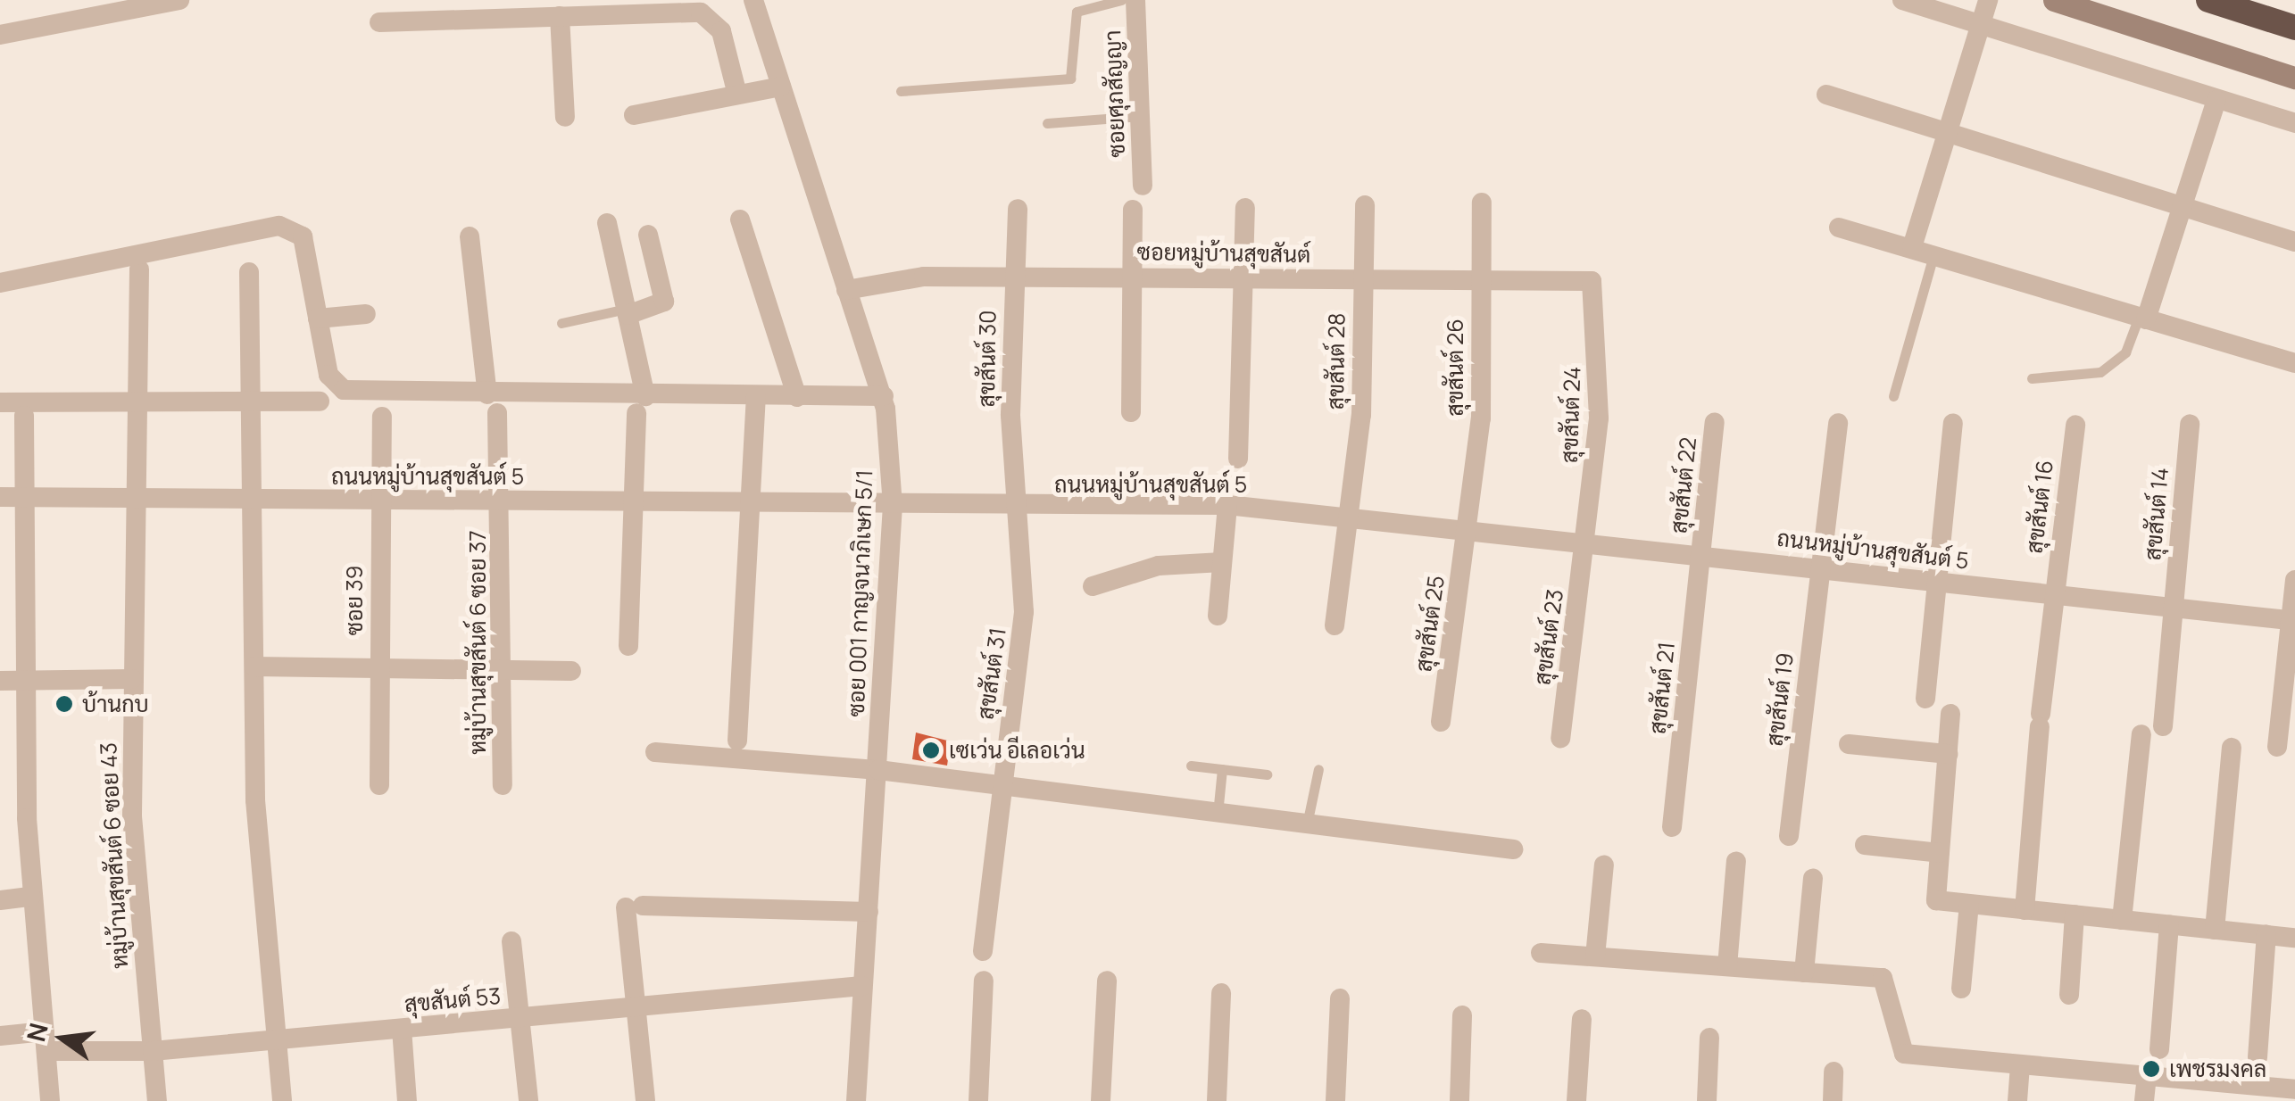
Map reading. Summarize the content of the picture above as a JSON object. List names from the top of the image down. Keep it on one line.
{"streets":{"street":["ซอยศุภสัญญา","ซอยหมู่บ้านสุขสันต์","สุขสันต์ 30","สุขสันต์ 28","สุขสันต์ 26","สุขสันต์ 24","ถนนหมู่บ้านสุขสันต์ 5","สุขสันต์ 22","สุขสันต์ 16","สุขสันต์ 14","ซอย 001 กาญจนาภิเษก 5/1","ซอย 39","สุขสันต์ 25","สุขสันต์ 23","หมู่บ้านสุขสันต์ 6 ซอย 37","สุขสันต์ 31","สุขสันต์ 21","สุขสันต์ 19","หมู่บ้านสุขสันต์ 6 ซอย 43","สุขสันต์ 53"]},"crossings":[["ซอยหมู่บ้านสุขสันต์","สุขสันต์ 30"],["ซอยหมู่บ้านสุขสันต์","สุขสันต์ 28"],["ซอยหมู่บ้านสุขสันต์","สุขสันต์ 26"],["ซอยหมู่บ้านสุขสันต์","สุขสันต์ 24"],["ซอยหมู่บ้านสุขสันต์","ซอย 001 กาญจนาภิเษก 5/1"],["สุขสันต์ 30","ถนนหมู่บ้านสุขสันต์ 5"],["สุขสันต์ 30","สุขสันต์ 31"],["สุขสันต์ 28","ถนนหมู่บ้านสุขสันต์ 5"],["สุขสันต์ 26","ถนนหมู่บ้านสุขสันต์ 5"],["สุขสันต์ 26","สุขสันต์ 25"],["สุขสันต์ 24","ถนนหมู่บ้านสุขสันต์ 5"],["สุขสันต์ 24","สุขสันต์ 23"],["ถนนหมู่บ้านสุขสันต์ 5","สุขสันต์ 22"],["ถนนหมู่บ้านสุขสันต์ 5","สุขสันต์ 16"],["ถนนหมู่บ้านสุขสันต์ 5","สุขสันต์ 14"],["ถนนหมู่บ้านสุขสันต์ 5","ซอย 001 กาญจนาภิเษก 5/1"],["ถนนหมู่บ้านสุขสันต์ 5","ซอย 39"],["ถนนหมู่บ้านสุขสันต์ 5","สุขสันต์ 25"],["ถนนหมู่บ้านสุขสันต์ 5","สุขสันต์ 23"],["ถนนหมู่บ้านสุขสันต์ 5","หมู่บ้านสุขสันต์ 6 ซอย 37"],["ถนนหมู่บ้านสุขสันต์ 5","สุขสันต์ 31"],["ถนนหมู่บ้านสุขสันต์ 5","สุขสันต์ 21"],["ถนนหมู่บ้านสุขสันต์ 5","สุขสันต์ 19"],["ถนนหมู่บ้านสุขสันต์ 5","หมู่บ้านสุขสันต์ 6 ซอย 43"],["สุขสันต์ 22","สุขสันต์ 21"],["ซอย 001 กาญจนาภิเษก 5/1","สุขสันต์ 53"],["หมู่บ้านสุขสันต์ 6 ซอย 43","สุขสันต์ 53"]],"places":["บ้านกบ","เซเว่น อีเลอเว่น","เพชรมงคล"],"north":"left"}
